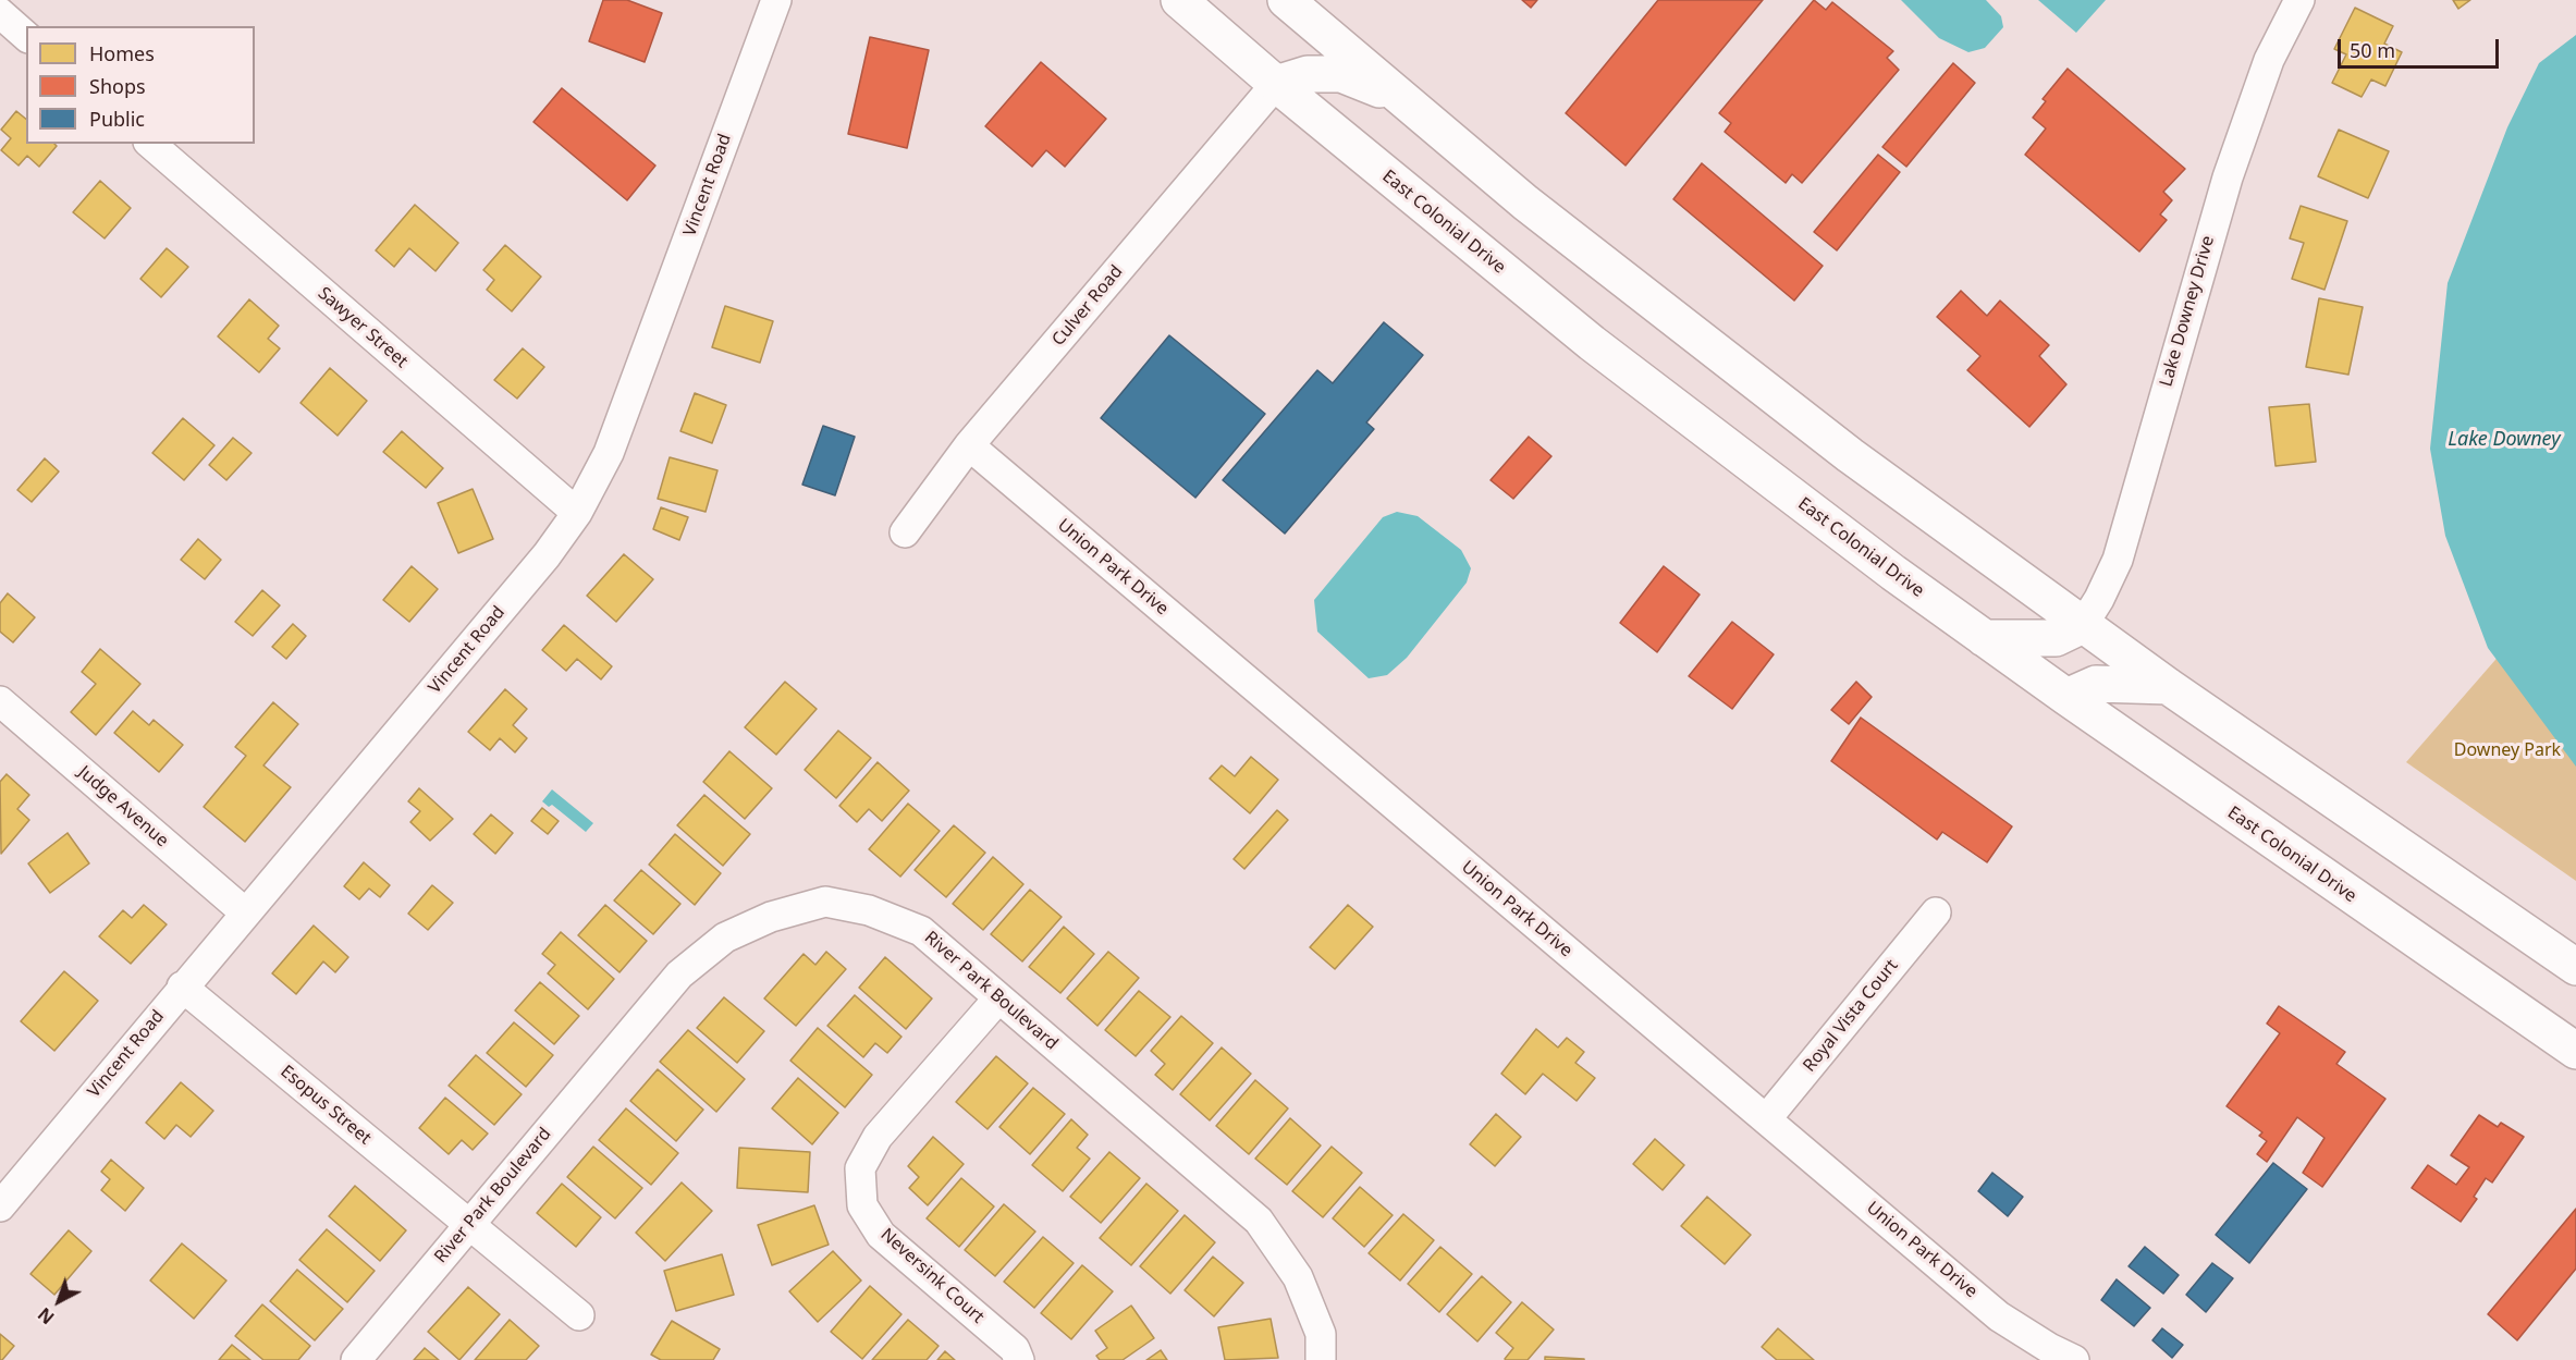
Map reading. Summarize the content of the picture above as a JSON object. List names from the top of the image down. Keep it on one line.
{"streets":{"highway":["East Colonial Drive"],"street":["Vincent Road","Culver Road","Lake Downey Drive","Sawyer Street","Union Park Drive","Judge Avenue","River Park Boulevard","Royal Vista Court","Esopus Street","Neversink Court"]},"crossings":[["Vincent Road","Sawyer Street"],["Vincent Road","Judge Avenue"],["Vincent Road","Esopus Street"],["East Colonial Drive","Culver Road"],["Culver Road","Union Park Drive"],["Union Park Drive","Royal Vista Court"],["River Park Boulevard","Esopus Street"],["River Park Boulevard","Neversink Court"]],"water":["Lake Downey"],"parks":["Downey Park"],"legend":["Homes","Shops","Public"],"scale_bar":"50 m","north":"bottom left"}
